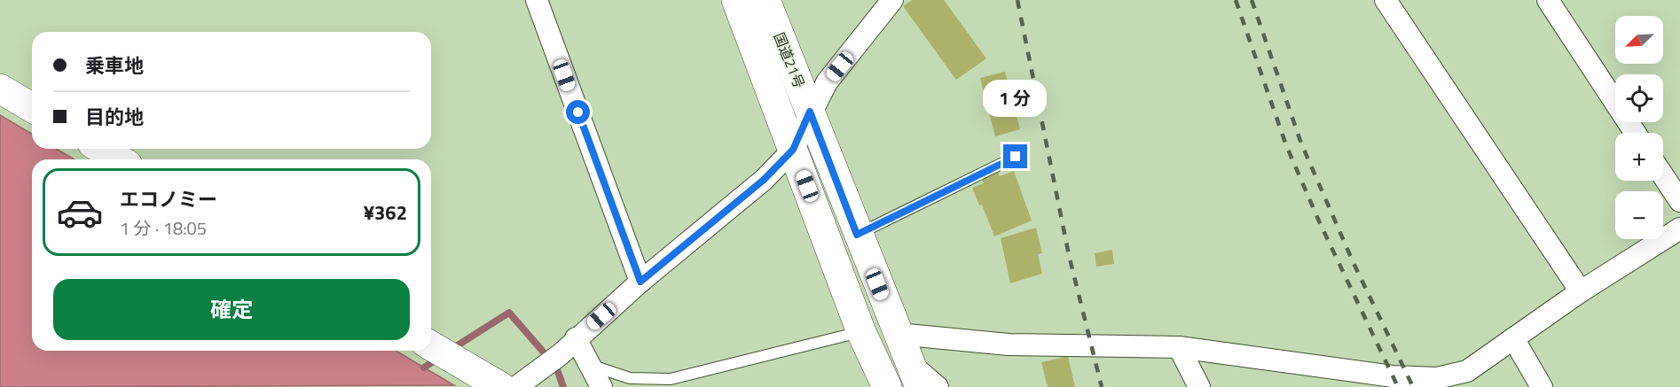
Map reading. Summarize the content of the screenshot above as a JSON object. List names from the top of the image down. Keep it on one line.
{"streets":{"main road":["国道21号"]},"north":"bottom left","page":{"map_buttons":["+","−"],"banner":["乗車地","目的地"],"bubble":"1 分","list":[{"name":"エコノミー","note":"1 分 · 18:05","value":"¥362"}],"buttons":"確定"}}
